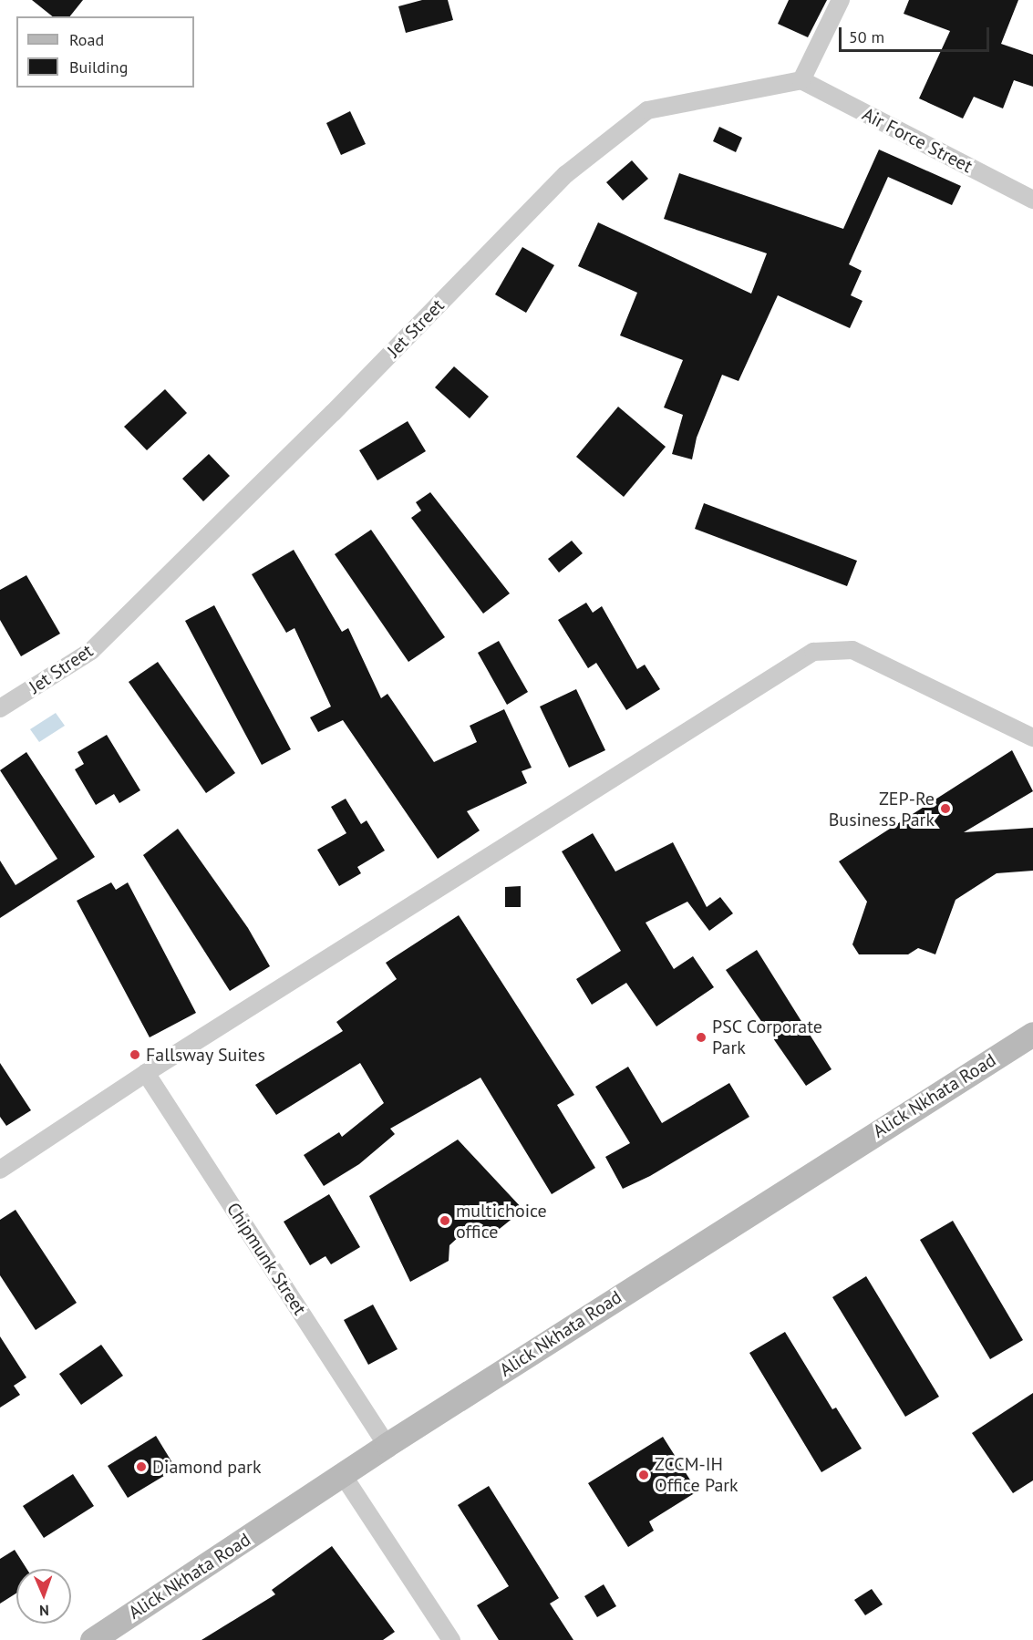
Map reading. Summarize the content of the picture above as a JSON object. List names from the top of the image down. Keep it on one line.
{"streets":{"main road":["Alick Nkhata Road"],"street":["Air Force Street","Jet Street","Chipmunk Street"]},"crossings":[["Air Force Street","Jet Street"],["Alick Nkhata Road","Chipmunk Street"]],"places":["ZEP-Re Business Park","PSC Corporate Park","Fallsway Suites","multichoice office","Diamond park","ZCCM-IH Office Park"],"legend":["Road","Building"],"scale_bar":"50 m","north":"bottom"}
